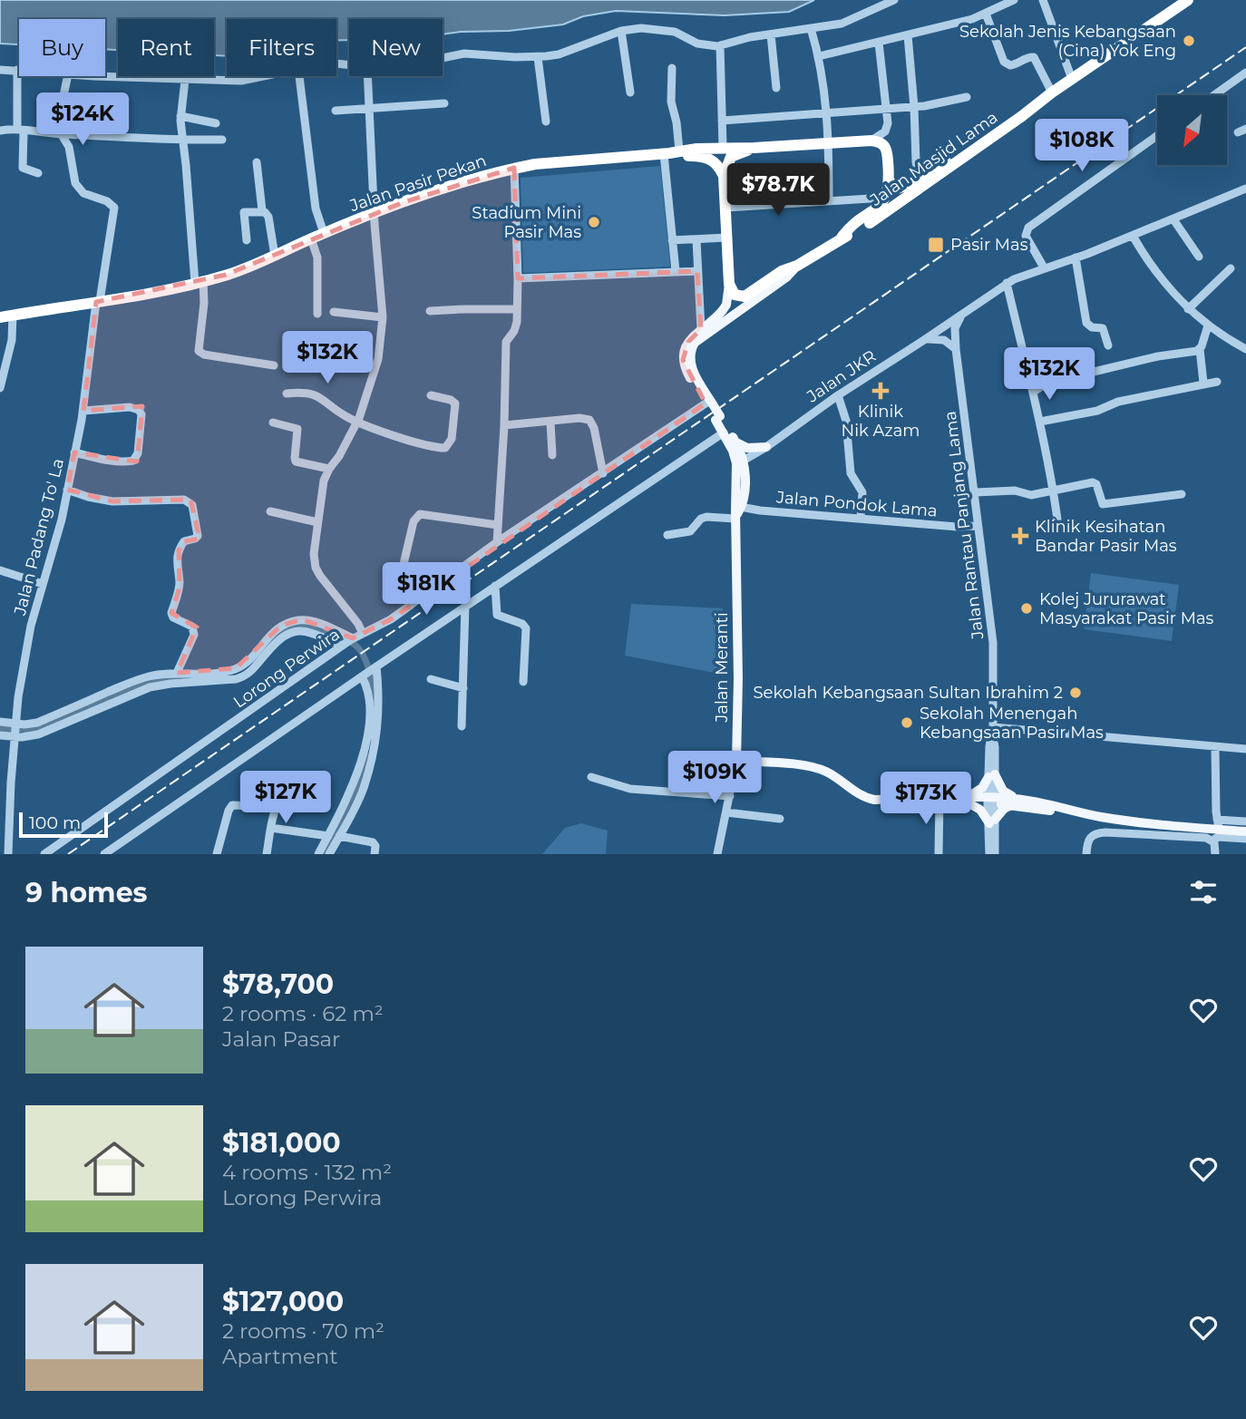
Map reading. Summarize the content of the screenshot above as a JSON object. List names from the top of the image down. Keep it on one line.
{"streets":{"highway":["Jalan Masjid Lama","Jalan Pasir Pekan"],"main road":["Jalan Meranti"],"street":["Jalan JKR","Jalan Pondok Lama","Jalan Rantau Panjang Lama","Jalan Padang To' La","Lorong Perwira"]},"crossings":[["Jalan Pasir Pekan","Jalan Padang To' La"],["Jalan JKR","Jalan Rantau Panjang Lama"],["Jalan JKR","Jalan Meranti"],["Jalan Pondok Lama","Jalan Rantau Panjang Lama"],["Jalan Pondok Lama","Jalan Meranti"],["Jalan Meranti","Lorong Perwira"]],"places":{"other":["Sekolah Jenis Kebangsaan (Cina) Yok Eng","Stadium Mini Pasir Mas","Kolej Jururawat Masyarakat Pasir Mas","Sekolah Kebangsaan Sultan Ibrahim 2","Sekolah Menengah Kebangsaan Pasir Mas"],"transit":["Pasir Mas"],"health":["Klinik Nik Azam","Klinik Kesihatan Bandar Pasir Mas"]},"scale_bar":"100 m","north":"bottom left","page":{"chip":["Buy","Rent","Filters","New"],"price":["$124K","$108K","$78.7K","$132K","$132K","$181K","$109K","$127K","$173K"],"scale":"100 m","heading":"9 homes","list":[{"name":"$78,700","note":"2 rooms · 62 m² · Jalan Pasar"},{"name":"$181,000","note":"4 rooms · 132 m² · Lorong Perwira"},{"name":"$127,000","note":"2 rooms · 70 m² · Apartment"}]}}
